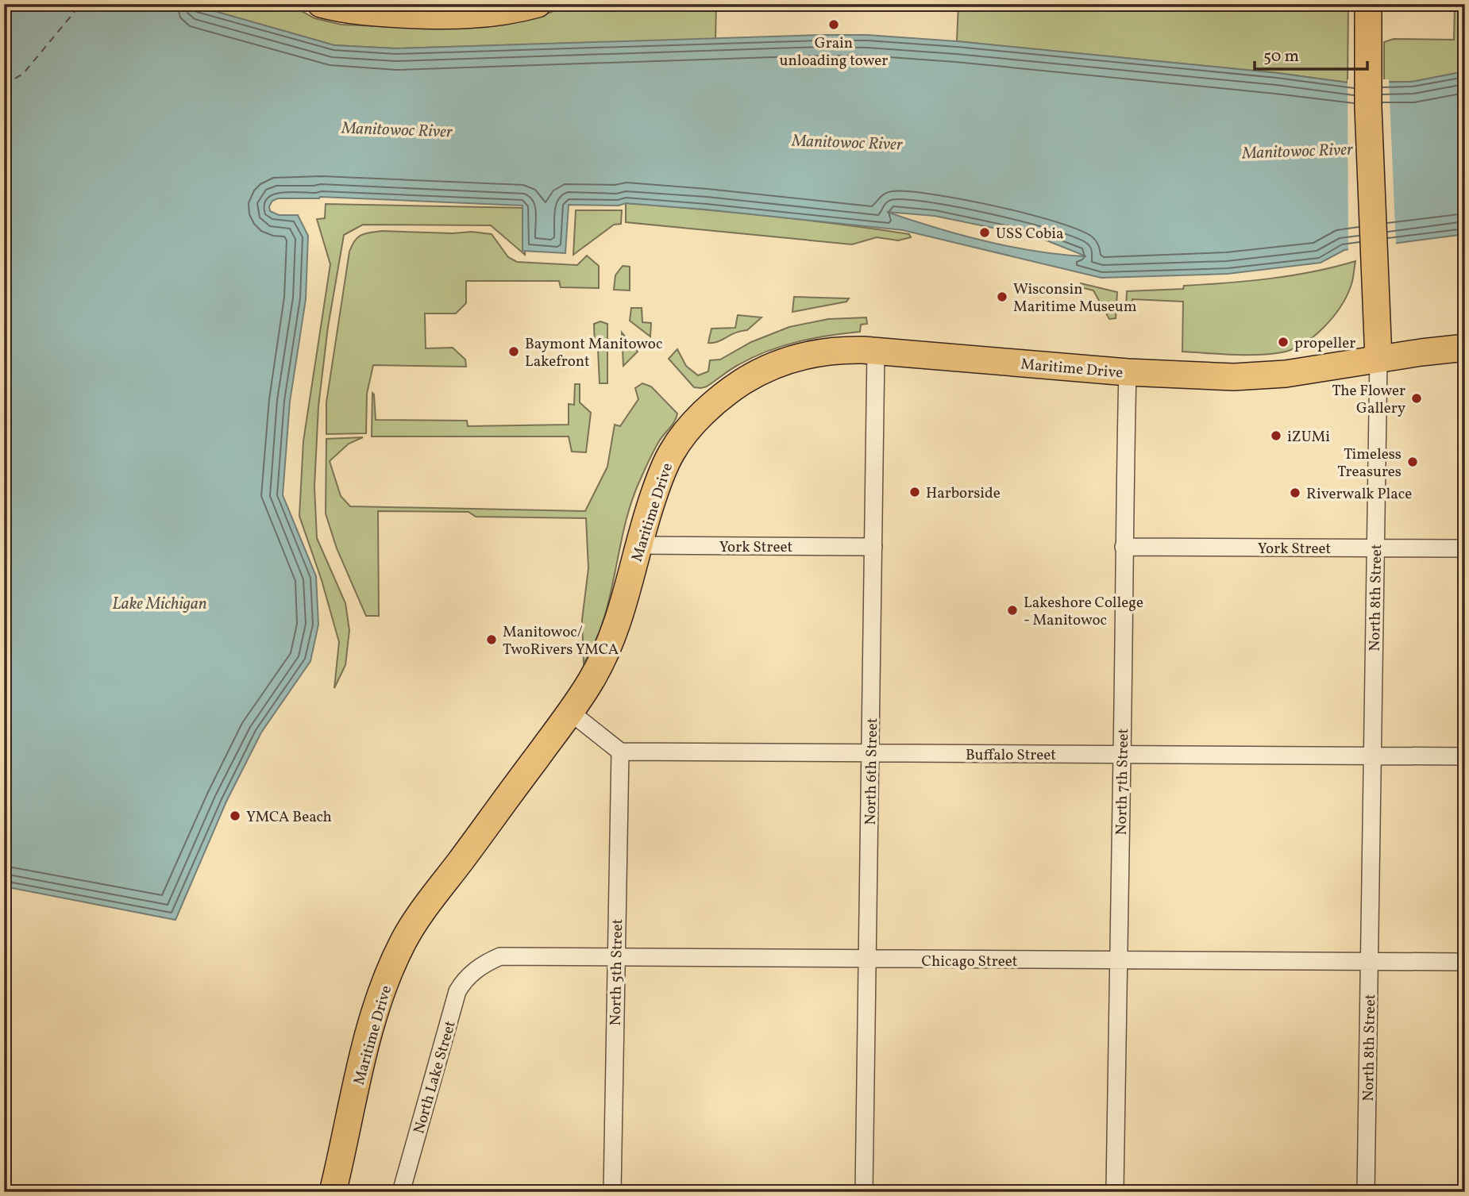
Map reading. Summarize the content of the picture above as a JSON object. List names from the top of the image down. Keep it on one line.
{"streets":{"main road":["Maritime Drive","North 8th Street"],"street":["York Street","Buffalo Street","North 6th Street","North 7th Street","Chicago Street","North 5th Street","North Lake Street"]},"crossings":[["Maritime Drive","York Street"],["Maritime Drive","North 8th Street"],["Maritime Drive","North 6th Street"],["Maritime Drive","North 7th Street"],["York Street","North 8th Street"],["York Street","North 6th Street"],["York Street","North 7th Street"],["North 8th Street","Buffalo Street"],["North 8th Street","Chicago Street"],["Buffalo Street","North 6th Street"],["Buffalo Street","North 7th Street"],["Buffalo Street","North 5th Street"],["North 6th Street","Chicago Street"],["North 7th Street","Chicago Street"],["Chicago Street","North 5th Street"],["Chicago Street","North Lake Street"]],"water":["Manitowoc River","Lake Michigan"],"places":["Grain unloading tower","USS Cobia","Wisconsin Maritime Museum","propeller","Baymont Manitowoc Lakefront","The Flower Gallery","iZUMi","Timeless Treasures","Harborside","Riverwalk Place","Lakeshore College - Manitowoc","Manitowoc/ TwoRivers YMCA","YMCA Beach"],"scale_bar":"50 m"}
